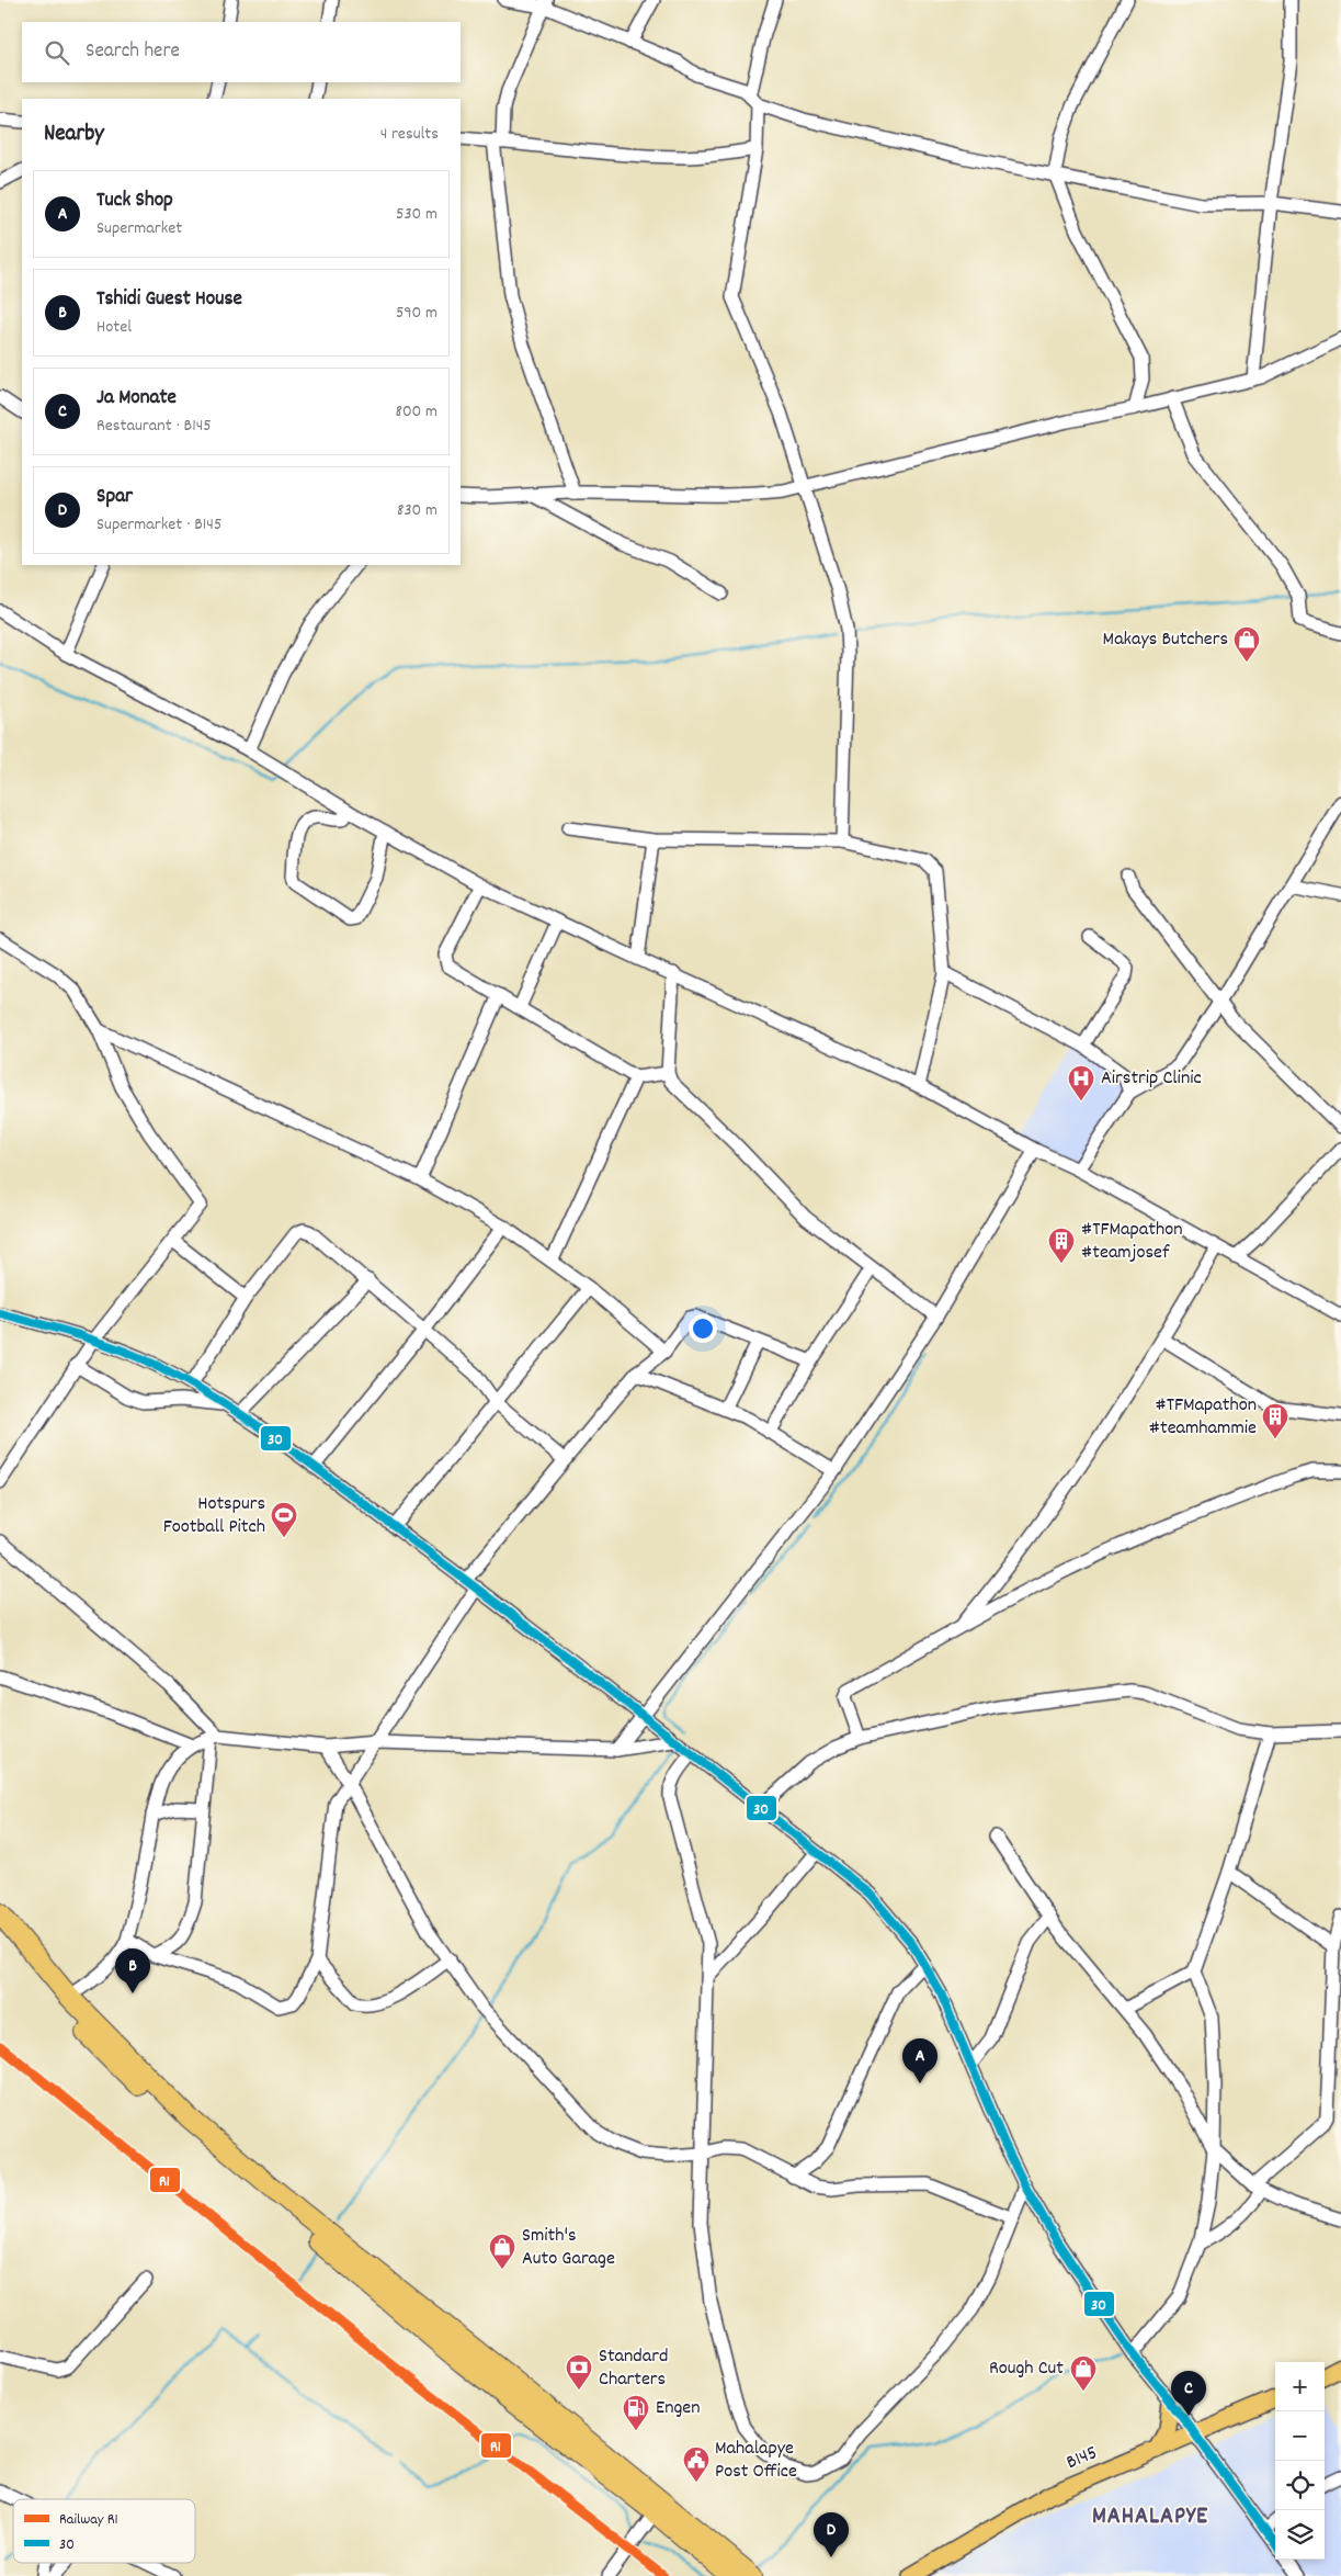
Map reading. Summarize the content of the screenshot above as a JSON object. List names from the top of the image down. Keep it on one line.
{"streets":{"main road":["B145"]},"districts":["MAHALAPYE"],"places":{"shop":["Makays Butchers","Smith's Auto Garage","Rough Cut"],"hospital":["Airstrip Clinic"],"building":["#TFMapathon #teamjosef","#TFMapathon #teamhammie"],"sports":["Hotspurs Football Pitch"],"bank":["Standard Charters"],"fuel station":["Engen"],"public building":["Mahalapye Post Office"]},"lines":["transit line 30","rail line R1"],"legend":["Railway R1","30"],"page":{"search":"Search here","heading":["Nearby","4 results"],"list":[{"mark":"A","name":"Tuck Shop","note":"Supermarket","value":"530 m"},{"mark":"B","name":"Tshidi Guest House","note":"Hotel","value":"590 m"},{"mark":"C","name":"Ja Monate","note":"Restaurant · B145","value":"800 m"},{"mark":"D","name":"Spar","note":"Supermarket · B145","value":"830 m"}],"pins":["B","A","C","D"],"map_buttons":["+","−"]}}
